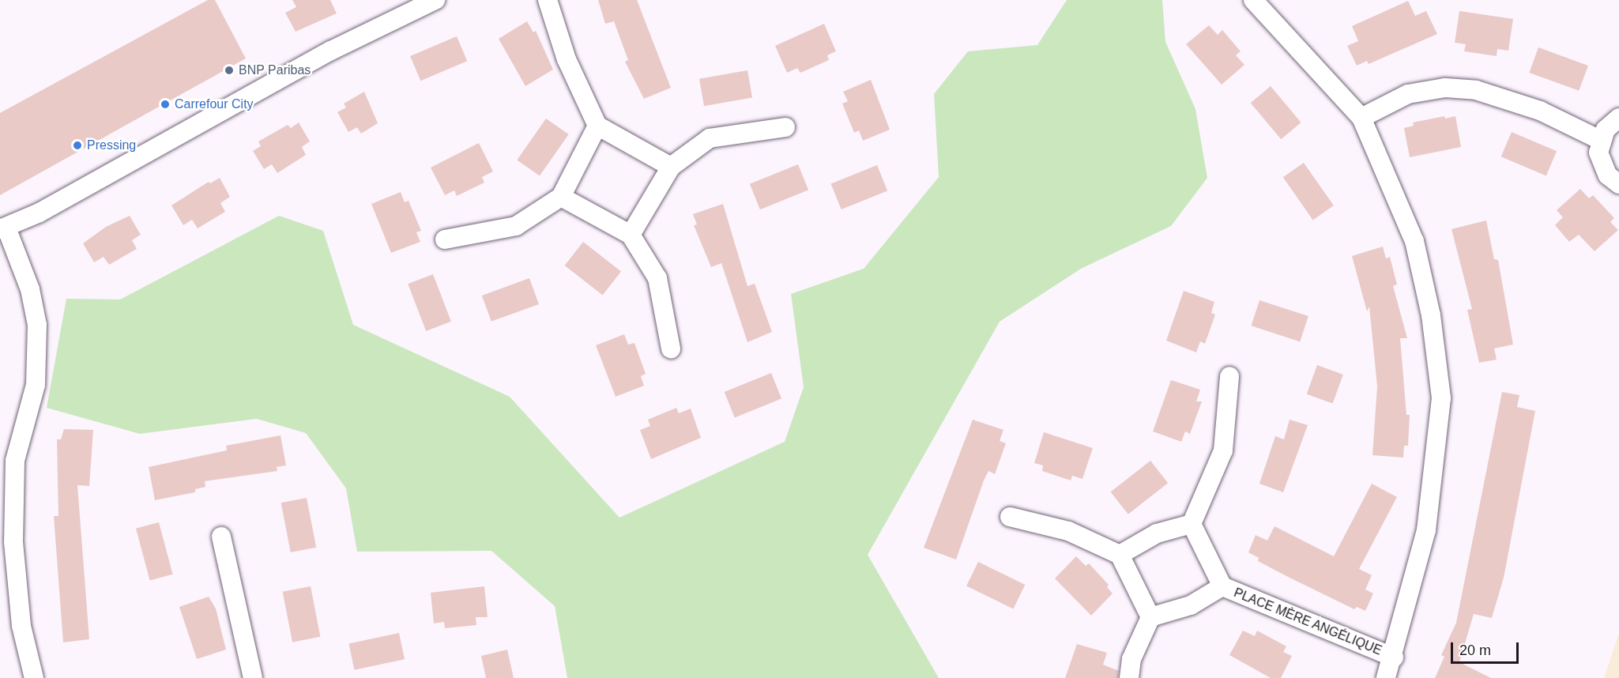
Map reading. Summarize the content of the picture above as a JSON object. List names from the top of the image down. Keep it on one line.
{"streets":{"street":["PLACE MÈRE ANGÉLIQUE"]},"places":["BNP Paribas","Carrefour City","Pressing"],"scale_bar":"20 m"}
